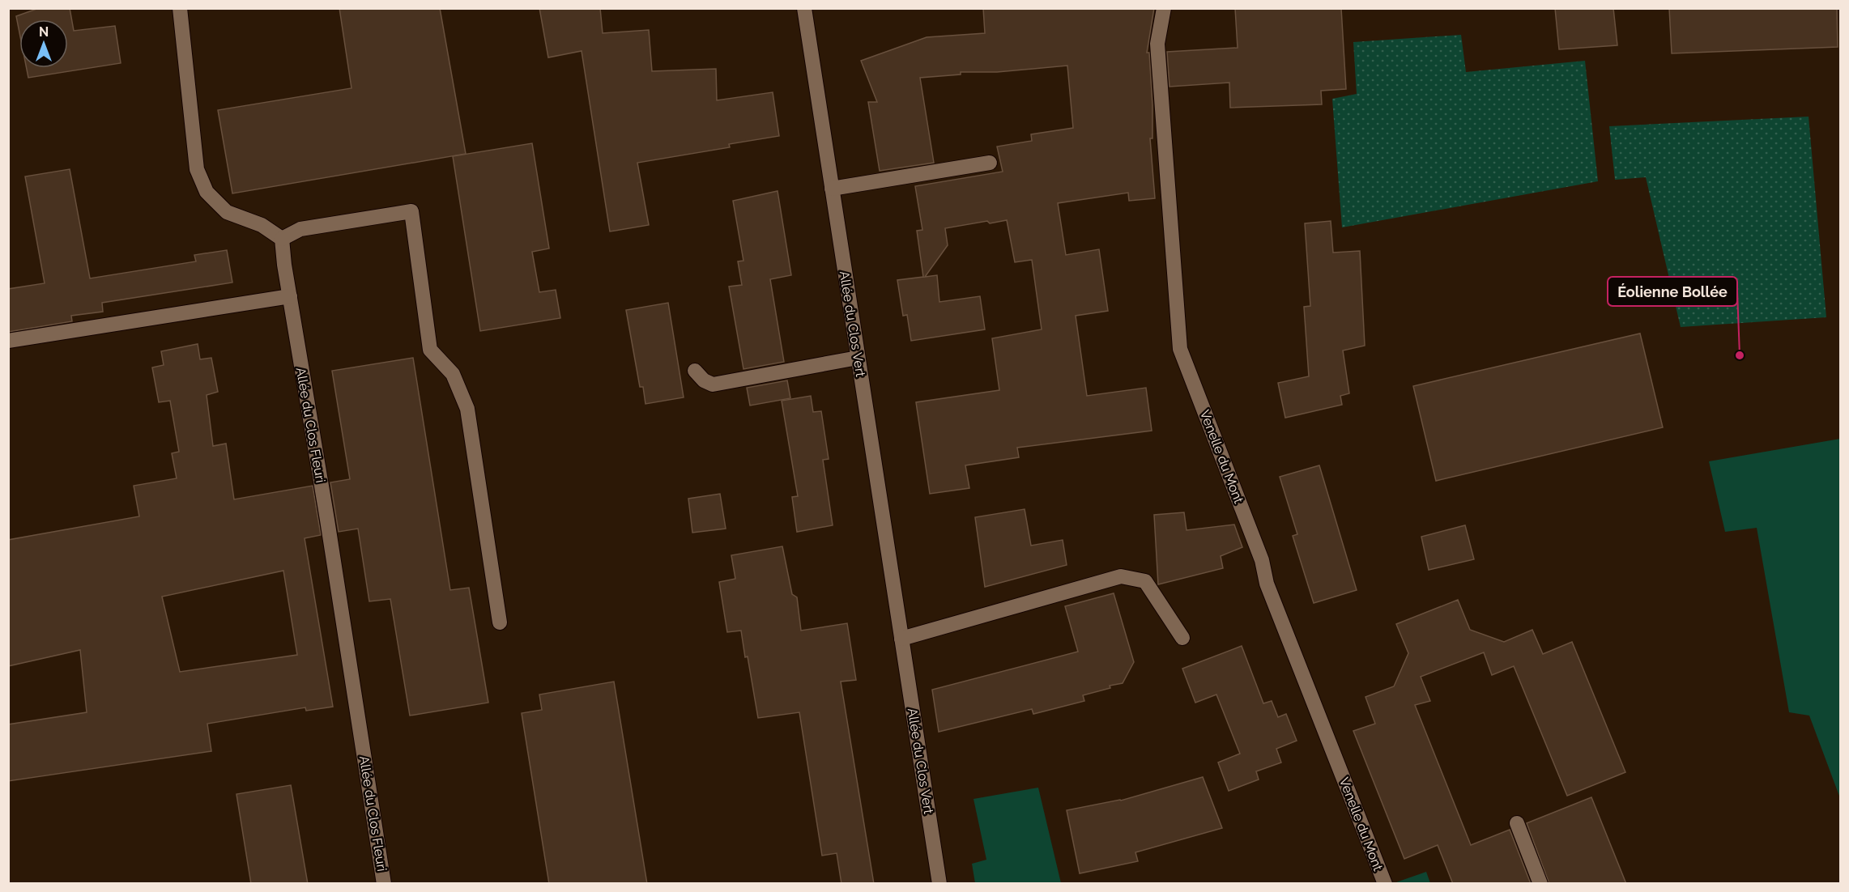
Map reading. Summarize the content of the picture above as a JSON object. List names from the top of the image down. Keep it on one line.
{"streets":{"street":["Allée du Clos Vert","Allée du Clos Fleuri","Venelle du Mont"]},"places":["Éolienne Bollée"],"north":"top"}
